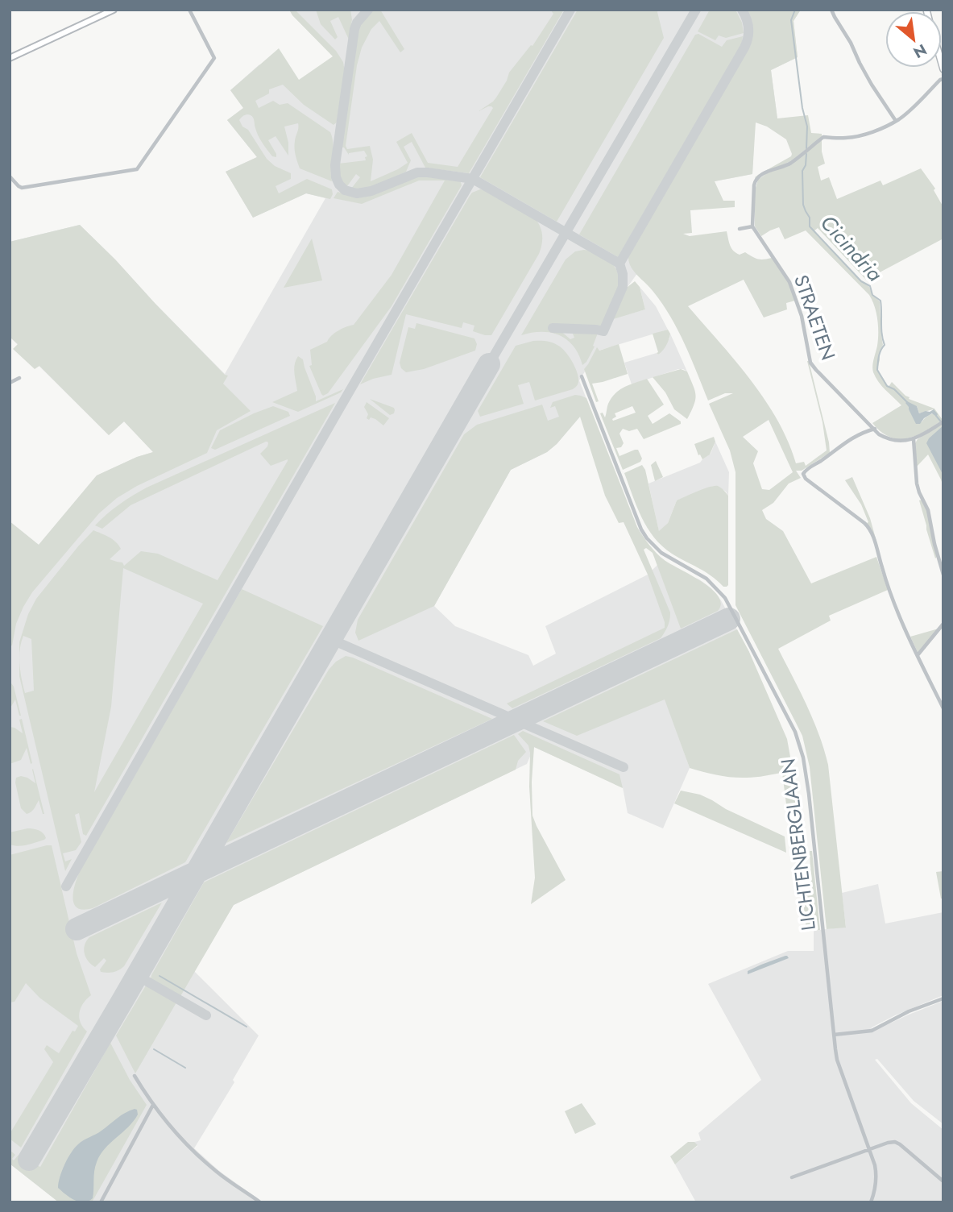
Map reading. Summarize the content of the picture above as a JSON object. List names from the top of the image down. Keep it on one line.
{"streets":{"street":["STRAETEN","LICHTENBERGLAAN"]},"water":["Cicindria"],"north":"bottom right"}
